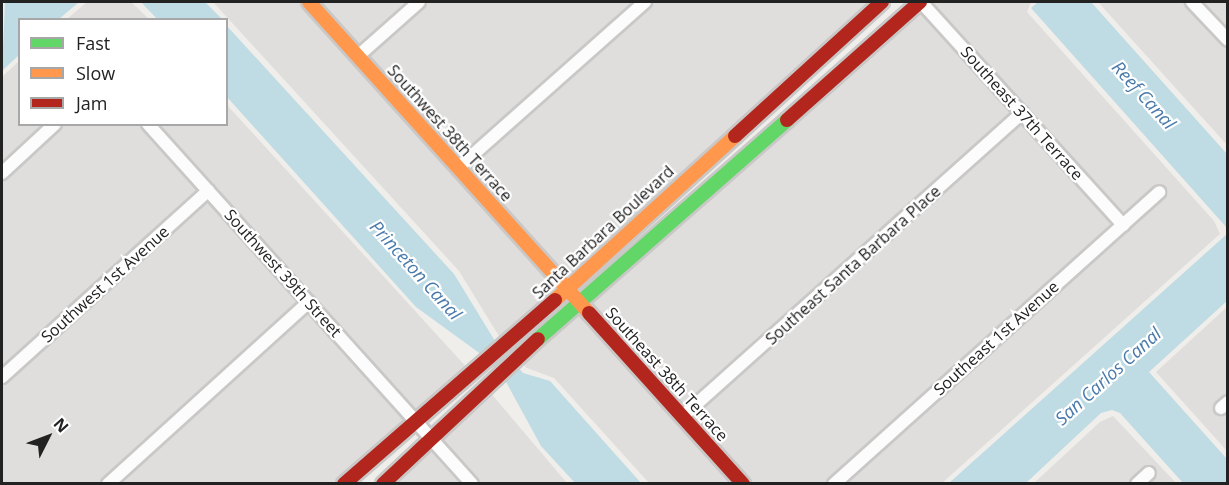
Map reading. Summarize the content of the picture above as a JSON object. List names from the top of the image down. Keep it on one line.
{"streets":{"main road":["Southwest 38th Terrace","Santa Barbara Boulevard","Southeast 38th Terrace"],"street":["Southeast 37th Terrace","Southeast Santa Barbara Place","Southwest 39th Street","Southwest 1st Avenue","Southeast 1st Avenue"]},"crossings":[["Southeast 37th Terrace","Southeast Santa Barbara Place"],["Southeast 37th Terrace","Southeast 1st Avenue"],["Southwest 38th Terrace","Santa Barbara Boulevard"],["Southwest 38th Terrace","Southeast 38th Terrace"],["Santa Barbara Boulevard","Southwest 39th Street"],["Santa Barbara Boulevard","Southeast 38th Terrace"],["Southeast Santa Barbara Place","Southeast 38th Terrace"],["Southwest 39th Street","Southwest 1st Avenue"]],"water":["Reef Canal","Princeton Canal","San Carlos Canal"],"legend":["Fast","Slow","Jam"],"north":"top right"}
